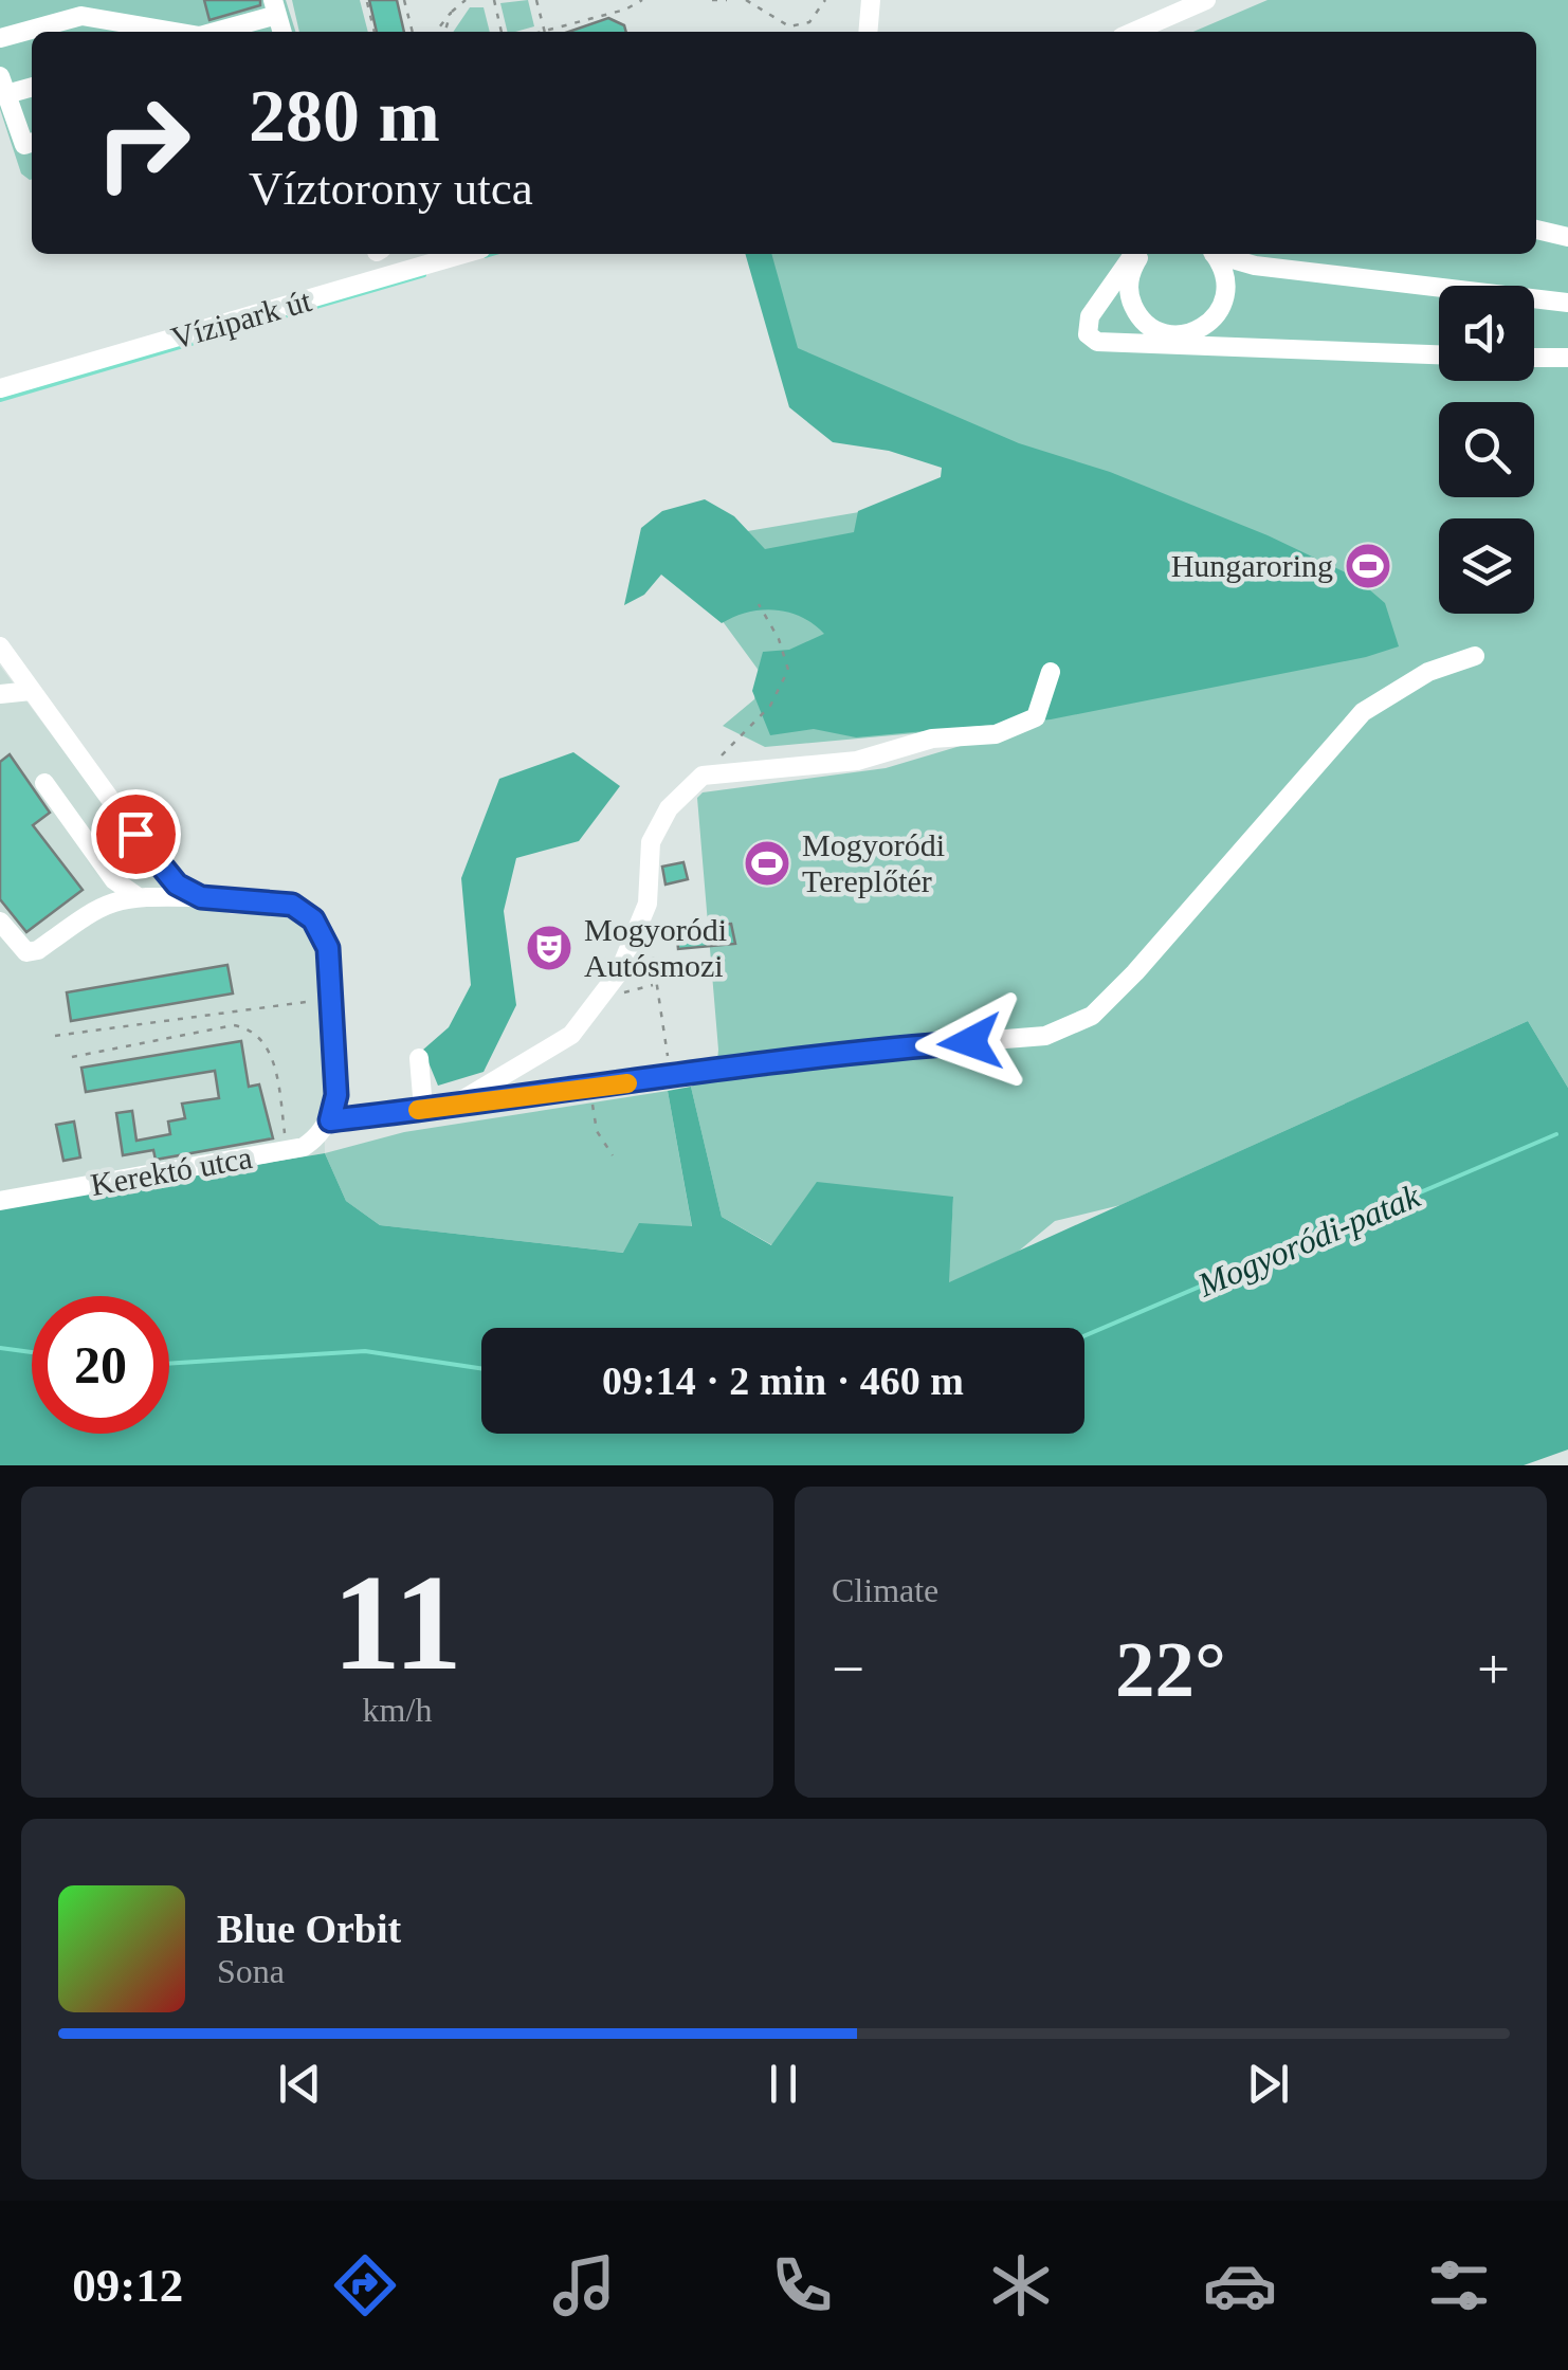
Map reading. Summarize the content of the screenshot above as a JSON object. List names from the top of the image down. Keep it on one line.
{"streets":{"street":["Vízipark út","Kerektó utca"]},"water":["Mogyoródi-patak"],"places":{"sports":["Hungaroring","Mogyoródi Tereplőtér"],"theatre":["Mogyoródi Autósmozi"]},"page":{"turn":["280 m","Víztorony utca"],"limit":"20","trip":"09:14 · 2 min · 460 m","tile":[["11","km/h"],"Climate"],"heat":["−","22°","+"],"song":["Blue Orbit","Sona"],"tabs":"09:12"}}
